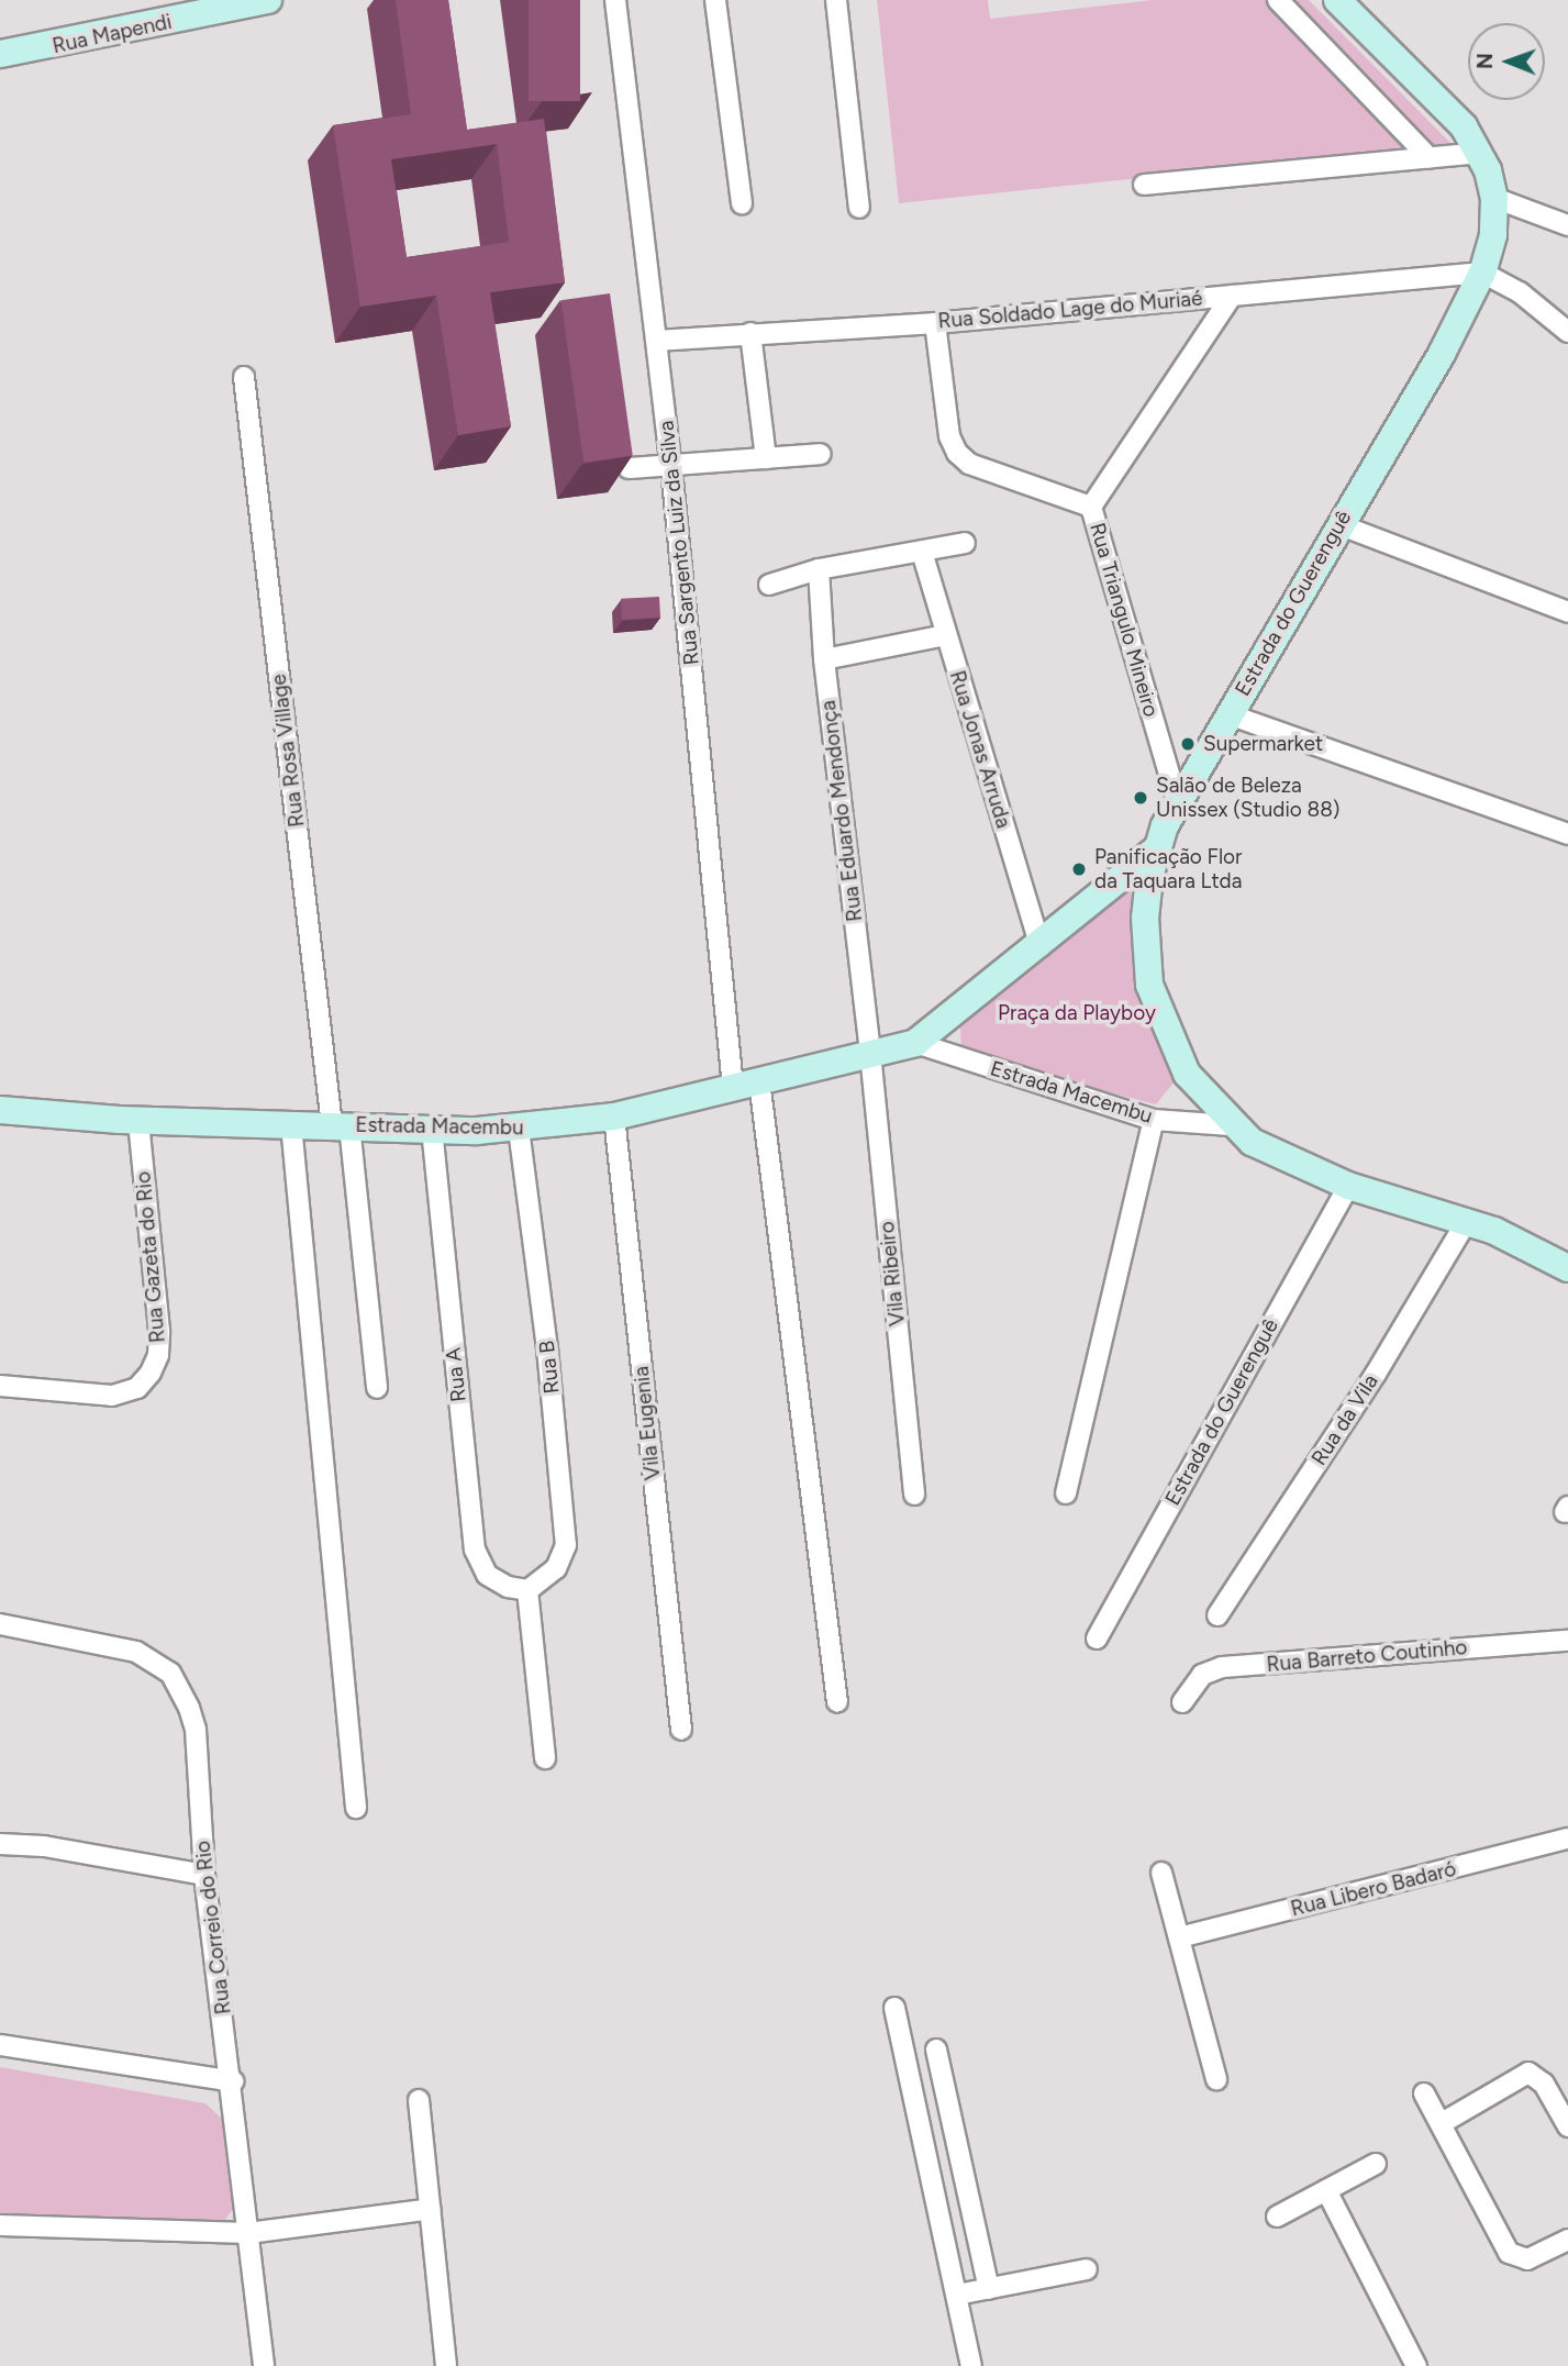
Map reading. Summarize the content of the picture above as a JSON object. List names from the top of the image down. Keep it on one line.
{"streets":{"main road":["Rua Mapendi","Estrada do Guerenguê","Estrada Macembu"],"street":["Rua Soldado Lage do Muriaé","Rua Sargento Luiz da Silva","Rua Triangulo Mineiro","Rua Jonas Arruda","Rua Rosa Village","Rua Eduardo Mendonça","Rua Gazeta do Rio","Vila Ribeiro","Rua B","Rua A","Rua da Vila","Vila Eugenia","Rua Barreto Coutinho","Rua Libero Badaró","Rua Correio do Rio"]},"crossings":[["Rua Soldado Lage do Muriaé","Rua Sargento Luiz da Silva"],["Rua Soldado Lage do Muriaé","Estrada do Guerenguê"],["Rua Soldado Lage do Muriaé","Rua Triangulo Mineiro"],["Rua Sargento Luiz da Silva","Estrada Macembu"],["Estrada do Guerenguê","Rua Triangulo Mineiro"],["Estrada do Guerenguê","Estrada Macembu"],["Estrada do Guerenguê","Rua da Vila"],["Rua Jonas Arruda","Estrada Macembu"],["Rua Rosa Village","Estrada Macembu"],["Rua Eduardo Mendonça","Estrada Macembu"],["Rua Eduardo Mendonça","Vila Ribeiro"],["Estrada Macembu","Rua Gazeta do Rio"],["Estrada Macembu","Vila Ribeiro"],["Estrada Macembu","Rua B"],["Estrada Macembu","Rua A"],["Estrada Macembu","Vila Eugenia"],["Rua B","Rua A"]],"parks":["Praça da Playboy"],"places":["Supermarket","Salão de Beleza Unissex (Studio 88)","Panificação Flor da Taquara Ltda"],"north":"left"}
